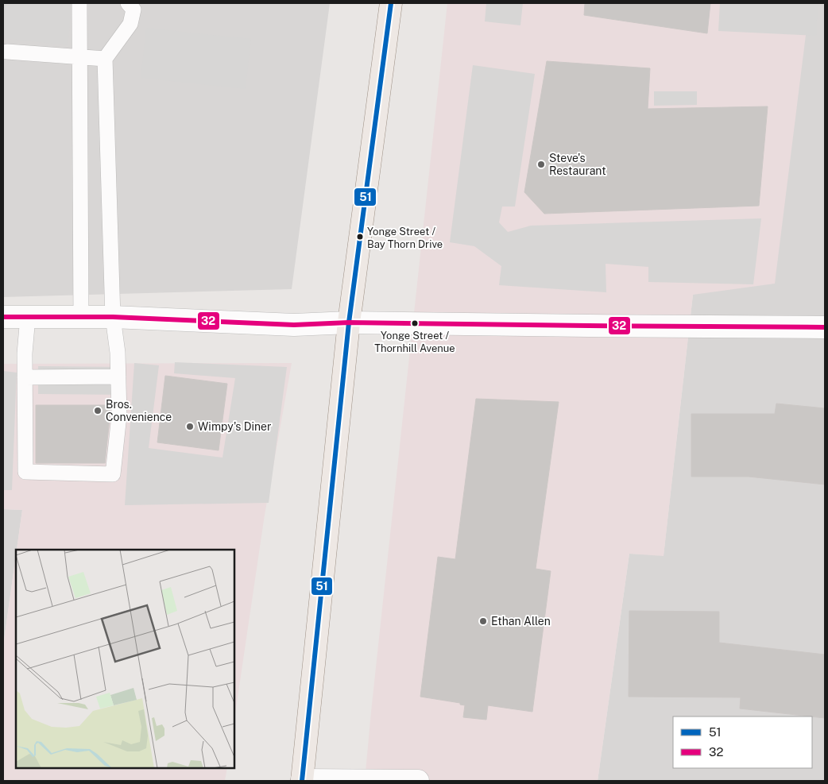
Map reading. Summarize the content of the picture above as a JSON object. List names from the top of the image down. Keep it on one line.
{"places":["Steve's Restaurant","Yonge Street / Bay Thorn Drive","Yonge Street / Thornhill Avenue","Bros. Convenience","Wimpy's Diner","Ethan Allen"],"lines":["transit line 51","transit line 32"],"legend":["51","32"]}
